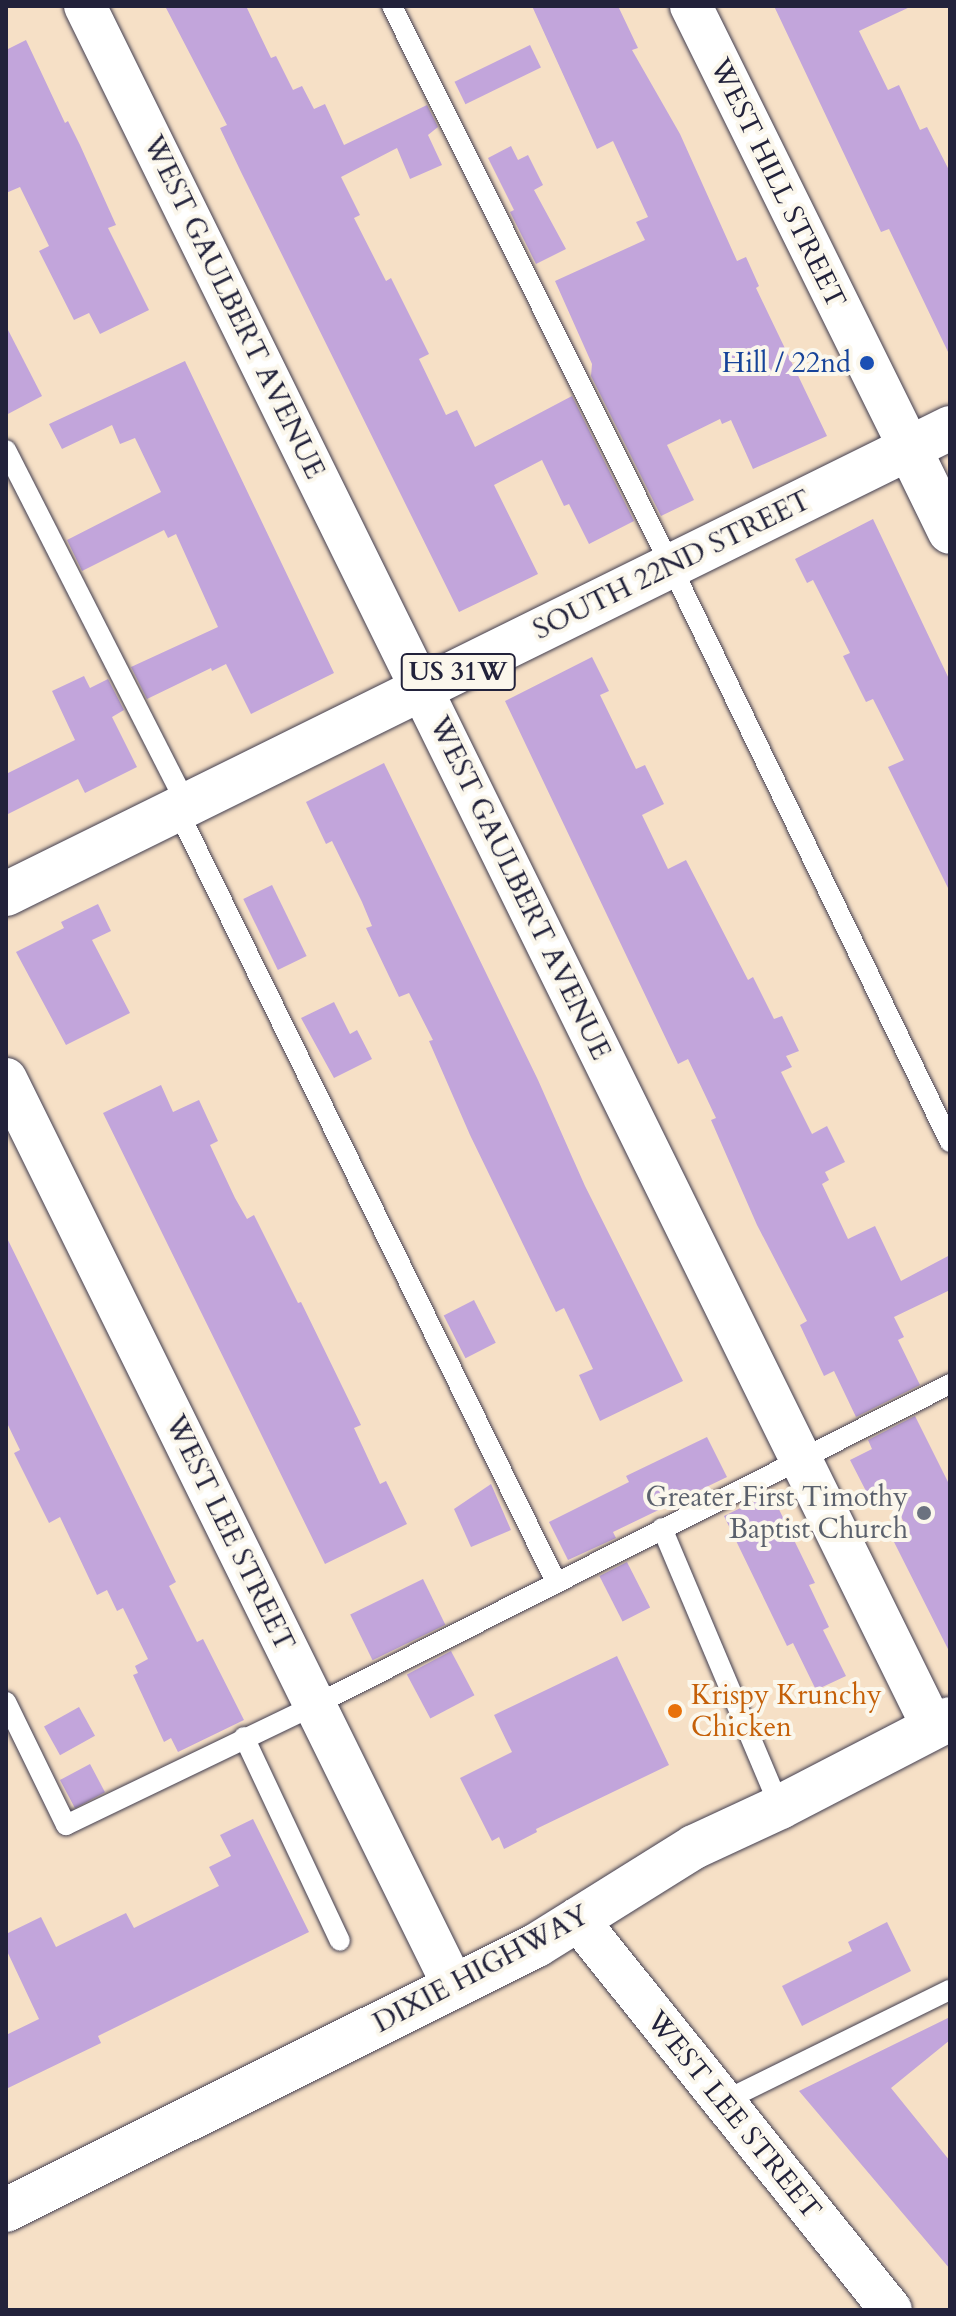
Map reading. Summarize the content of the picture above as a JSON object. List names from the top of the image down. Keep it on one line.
{"streets":{"street":["WEST HILL STREET","WEST GAULBERT AVENUE","SOUTH 22ND STREET","US 31W","WEST LEE STREET","DIXIE HIGHWAY"]},"crossings":[["WEST HILL STREET","SOUTH 22ND STREET"],["WEST GAULBERT AVENUE","SOUTH 22ND STREET"],["WEST GAULBERT AVENUE","DIXIE HIGHWAY"],["WEST LEE STREET","DIXIE HIGHWAY"]],"places":["Hill / 22nd","Greater First Timothy Baptist Church","Krispy Krunchy Chicken"]}
